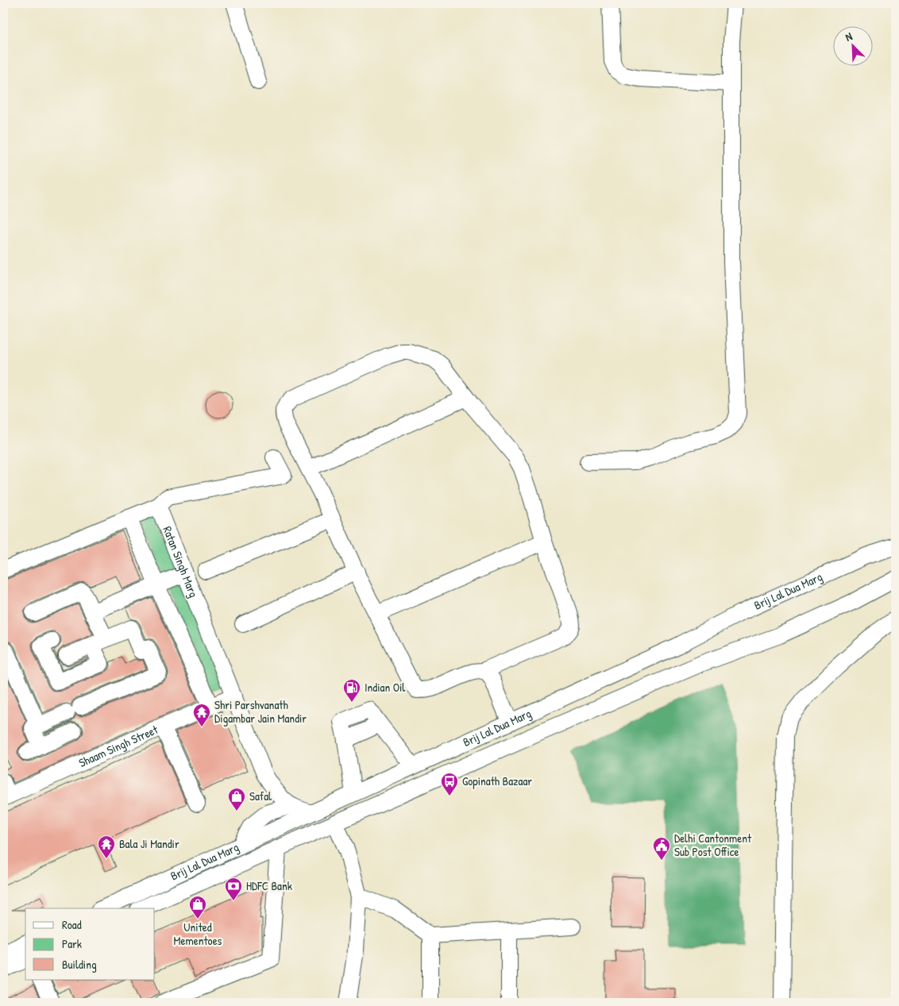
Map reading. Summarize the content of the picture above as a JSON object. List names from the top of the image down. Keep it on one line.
{"streets":{"street":["Ratan Singh Marg","Brij Lal Dua Marg","Shaam Singh Street"]},"crossings":[["Ratan Singh Marg","Shaam Singh Street"]],"places":{"fuel station":["Indian Oil"],"temple":["Shri Parshvanath Digambar Jain Mandir","Bala Ji Mandir"],"bus stop":["Gopinath Bazaar"],"shop":["Safal","United Mementoes"],"public building":["Delhi Cantonment Sub Post Office"],"bank":["HDFC Bank"]},"legend":["Road","Park","Building"],"north":"top left"}
